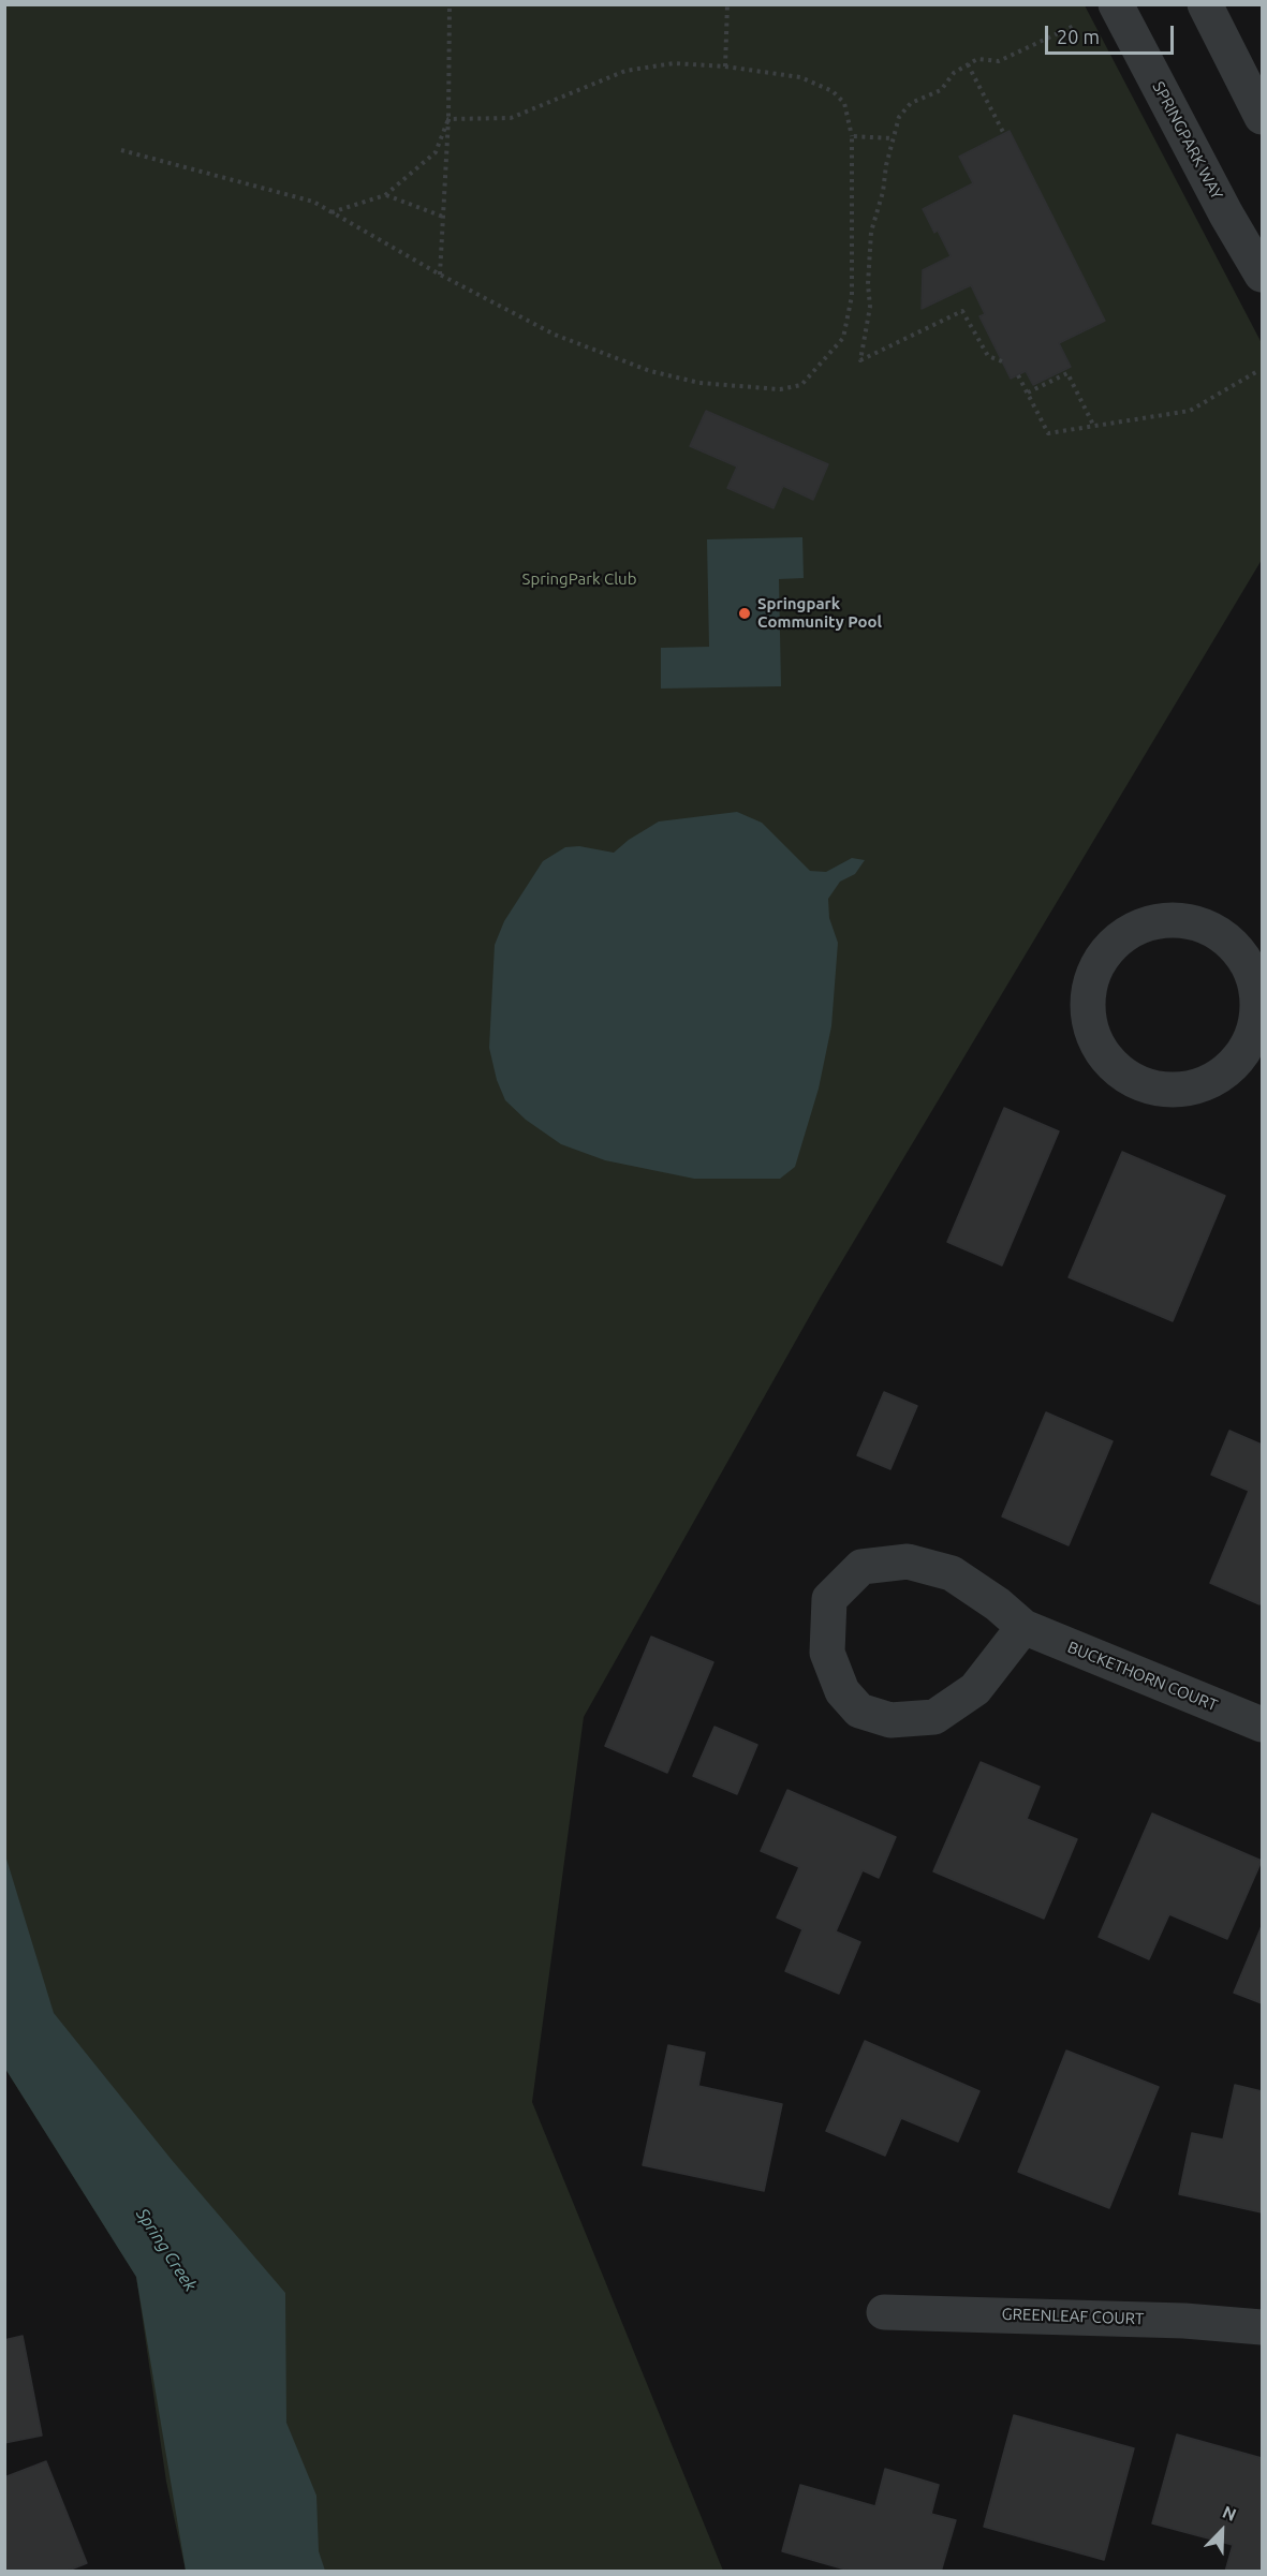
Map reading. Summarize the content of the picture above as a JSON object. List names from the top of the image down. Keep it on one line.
{"streets":{"street":["SPRINGPARK WAY","BUCKETHORN COURT","GREENLEAF COURT"]},"water":["Spring Creek"],"parks":["SpringPark Club"],"places":["Springpark Community Pool"],"scale_bar":"20 m","north":"top right"}
